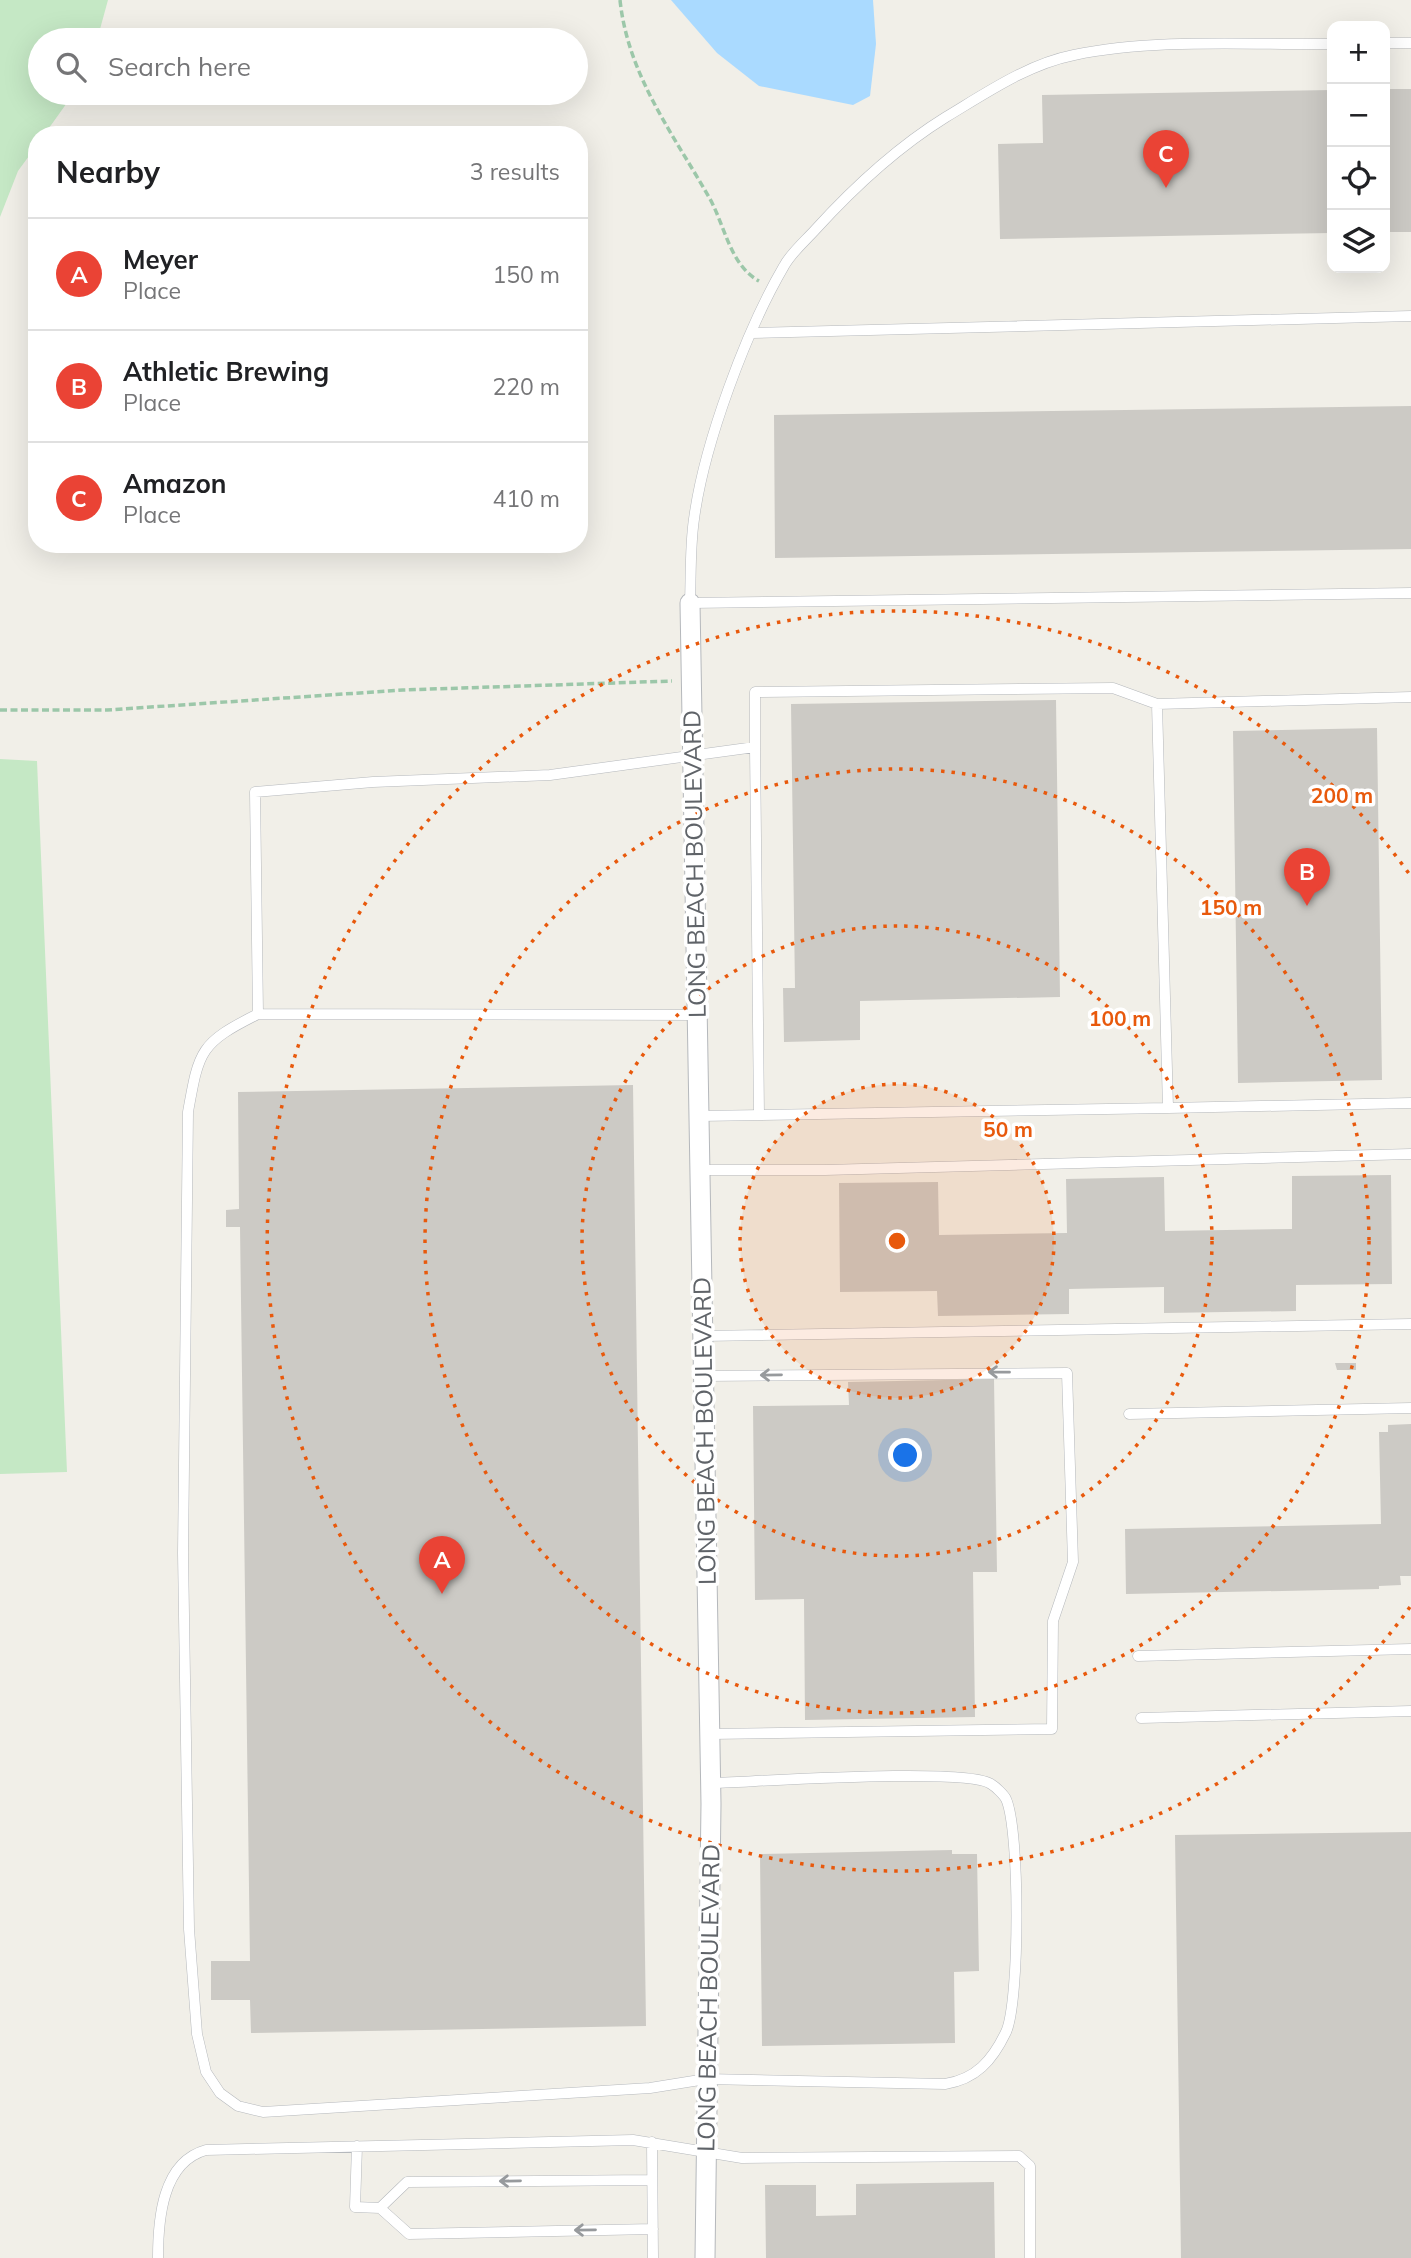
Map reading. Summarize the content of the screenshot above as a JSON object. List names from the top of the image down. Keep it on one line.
{"streets":{"street":["LONG BEACH BOULEVARD"]},"page":{"map_buttons":["+","−"],"search":"Search here","heading":["Nearby","3 results"],"pins":["C","B","A"],"list":[{"mark":"A","name":"Meyer","note":"Place","value":"150 m"},{"mark":"B","name":"Athletic Brewing","note":"Place","value":"220 m"},{"mark":"C","name":"Amazon","note":"Place","value":"410 m"}]},"rings":["200 m","150 m","100 m","50 m"]}
